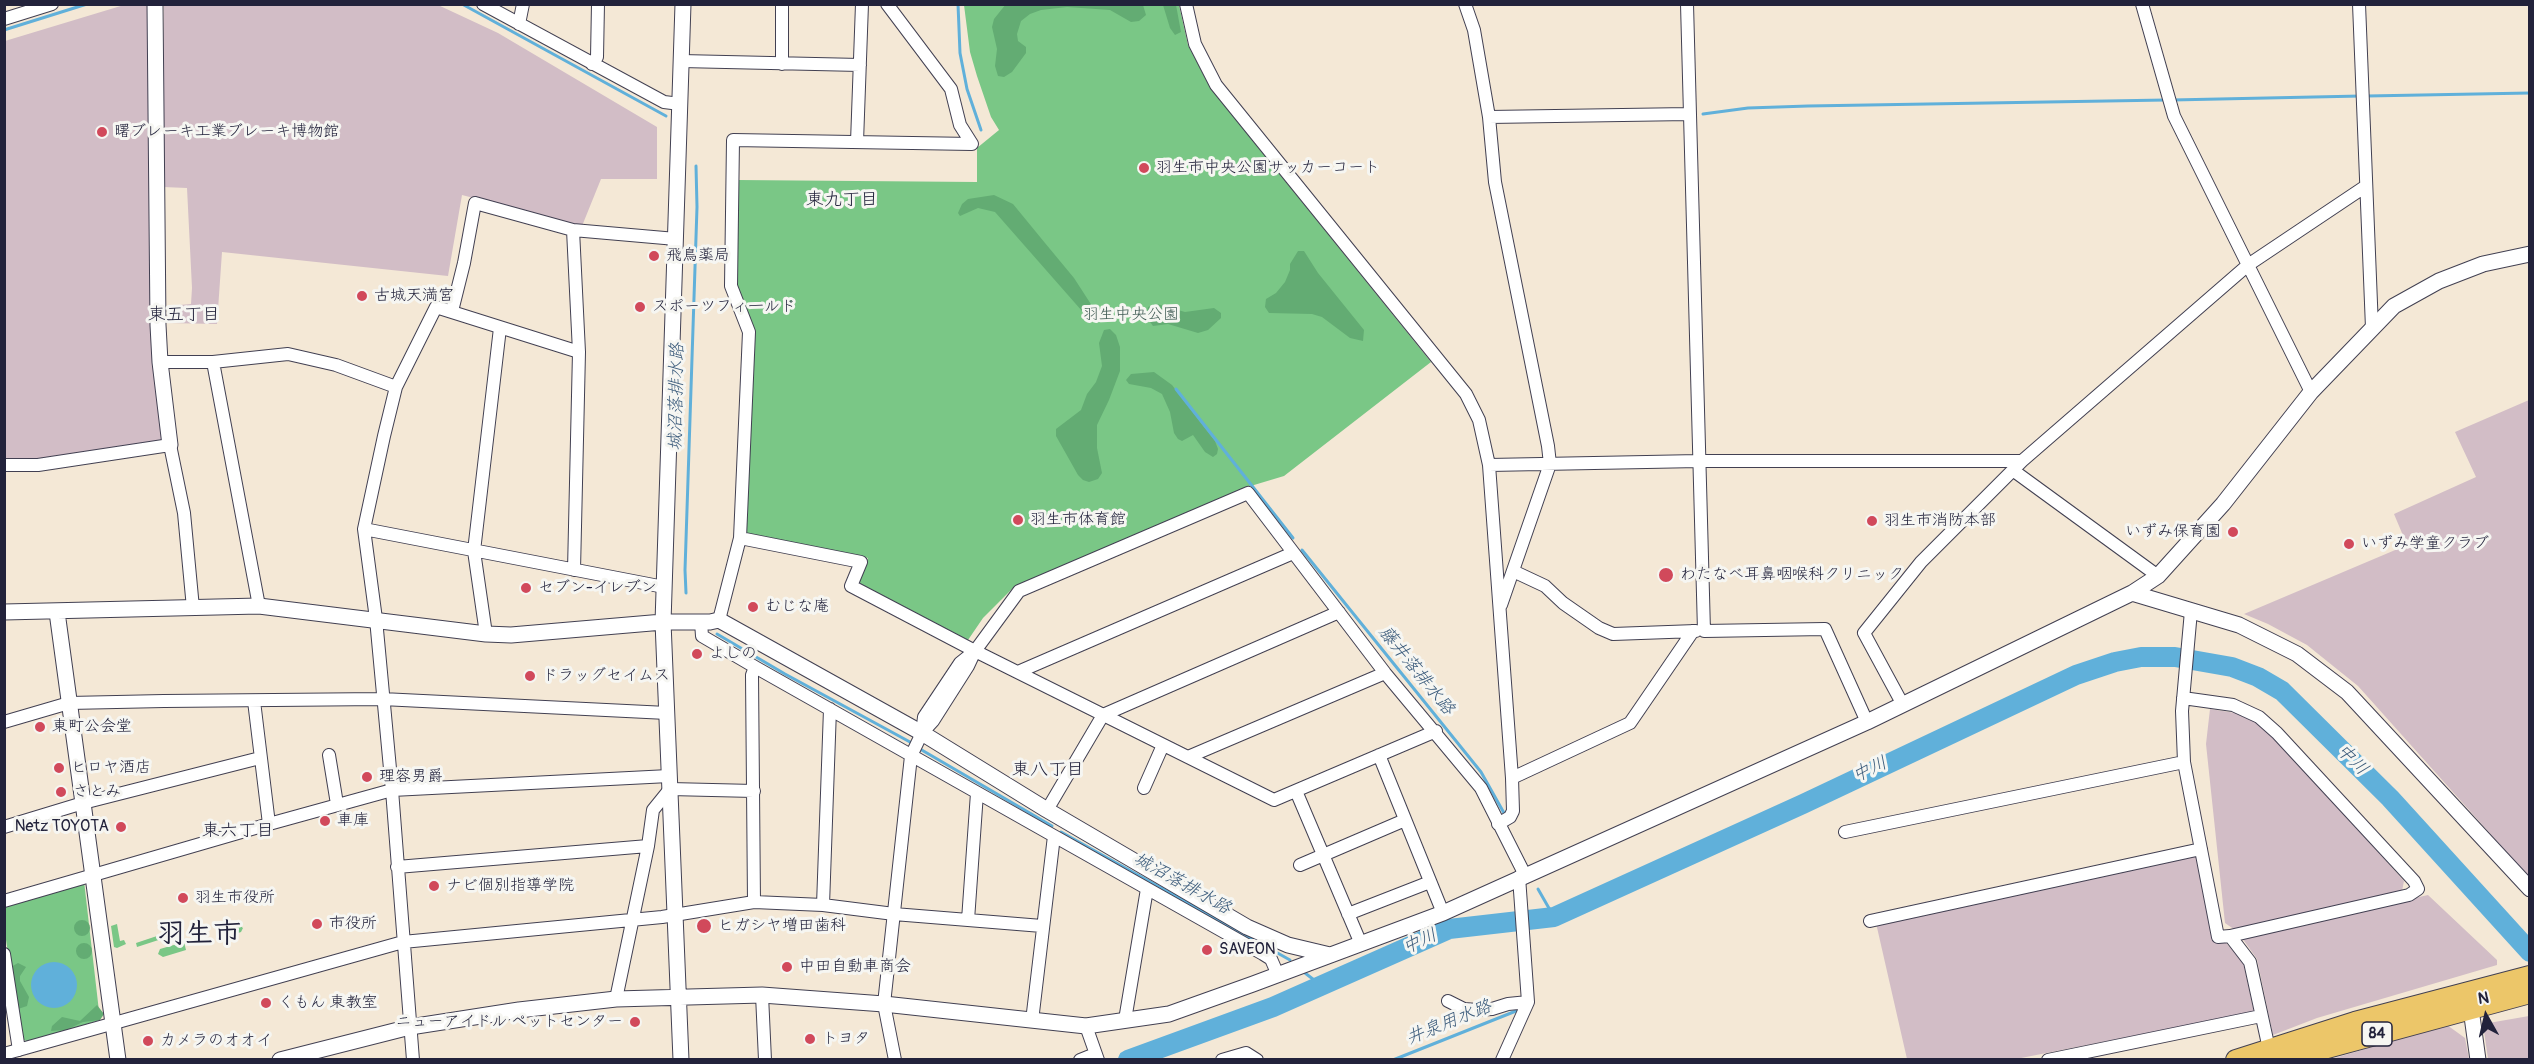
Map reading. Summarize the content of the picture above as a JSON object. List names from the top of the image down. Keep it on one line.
{"streets":{"main road":["84"]},"districts":["東九丁目","東五丁目","東八丁目","東六丁目","羽生市"],"water":["城沼落排水路","藤井落排水路","中川","井泉用水路"],"parks":["羽生中央公園"],"places":["曙ブレーキ工業ブレーキ博物館","羽生市中央公園サッカーコート","飛鳥薬局","古城天満宮","スポーツフィ一ルド","羽生市体育館","羽生市消防本部","いずみ保育園","いずみ学童クラブ","わたなべ耳鼻咽喉科クリニック","セブン-イレブン","むじな庵","よしの","ドラッグセイムス","東町公会堂","ヒロヤ酒店","理容男爵","さとみ","車庫","Netz TOYOTA","ナビ個別指導学院","羽生市役所","市役所","ヒガシヤ増田歯科","SAVEON","中田自動車商会","くもん 東教室","ニューアイドル ペットセンター","トヨタ","カメラのオオイ"],"north":"top"}
